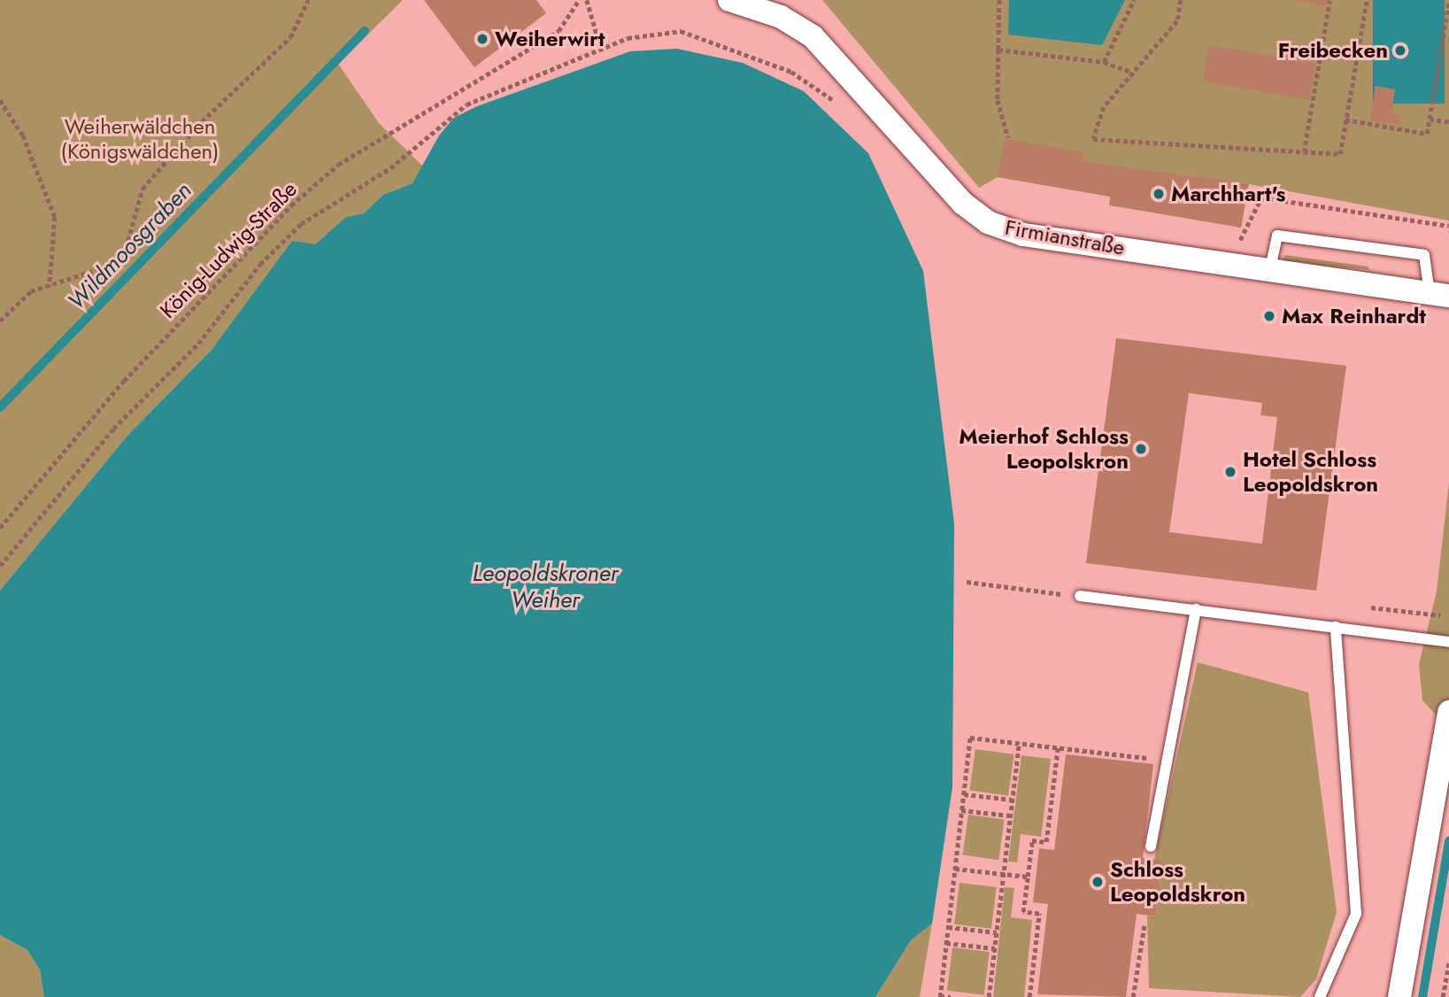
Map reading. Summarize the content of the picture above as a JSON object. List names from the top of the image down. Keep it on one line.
{"streets":{"street":["Firmianstraße"],"path":["König-Ludwig-Straße"]},"water":["Wildmoosgraben","Leopoldskroner Weiher"],"parks":["Weiherwäldchen (Königswäldchen)"],"places":["Weiherwirt","Freibecken","Marchhart's","Max Reinhardt","Meierhof Schloss Leopolskron","Hotel Schloss Leopoldskron","Schloss Leopoldskron"]}
